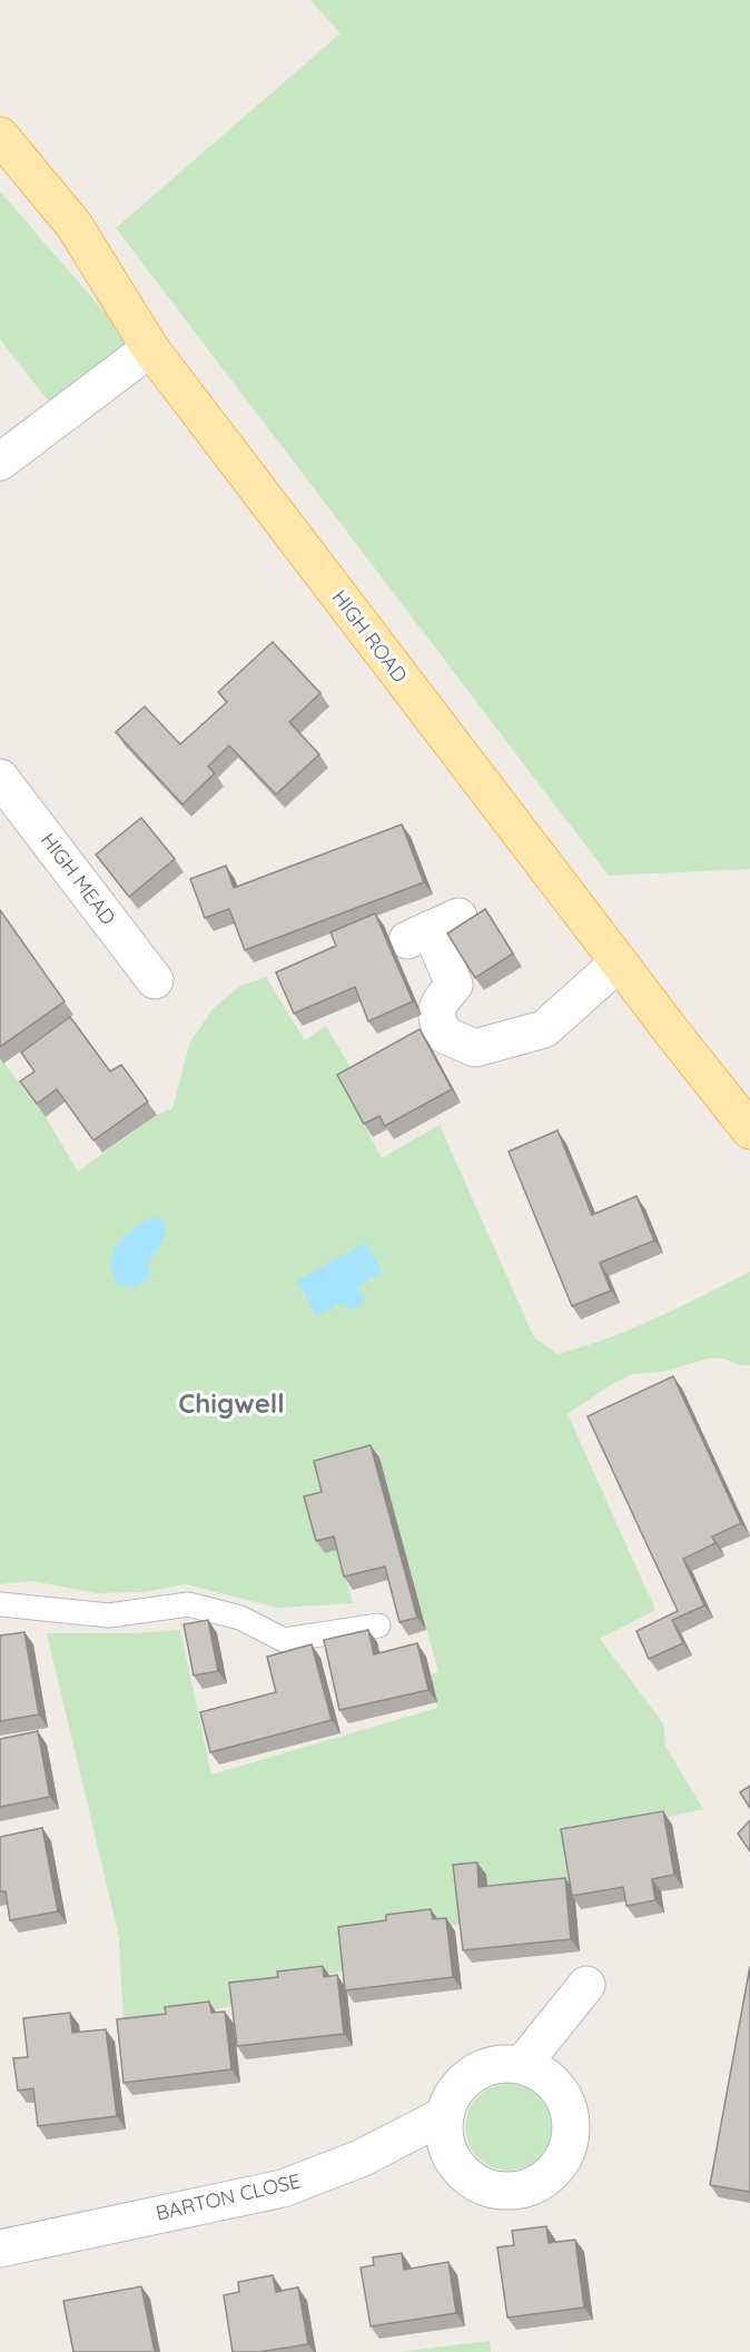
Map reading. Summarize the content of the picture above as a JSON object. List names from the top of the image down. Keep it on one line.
{"streets":{"main road":["HIGH ROAD"],"street":["HIGH MEAD","BARTON CLOSE"]},"districts":["Chigwell"]}
